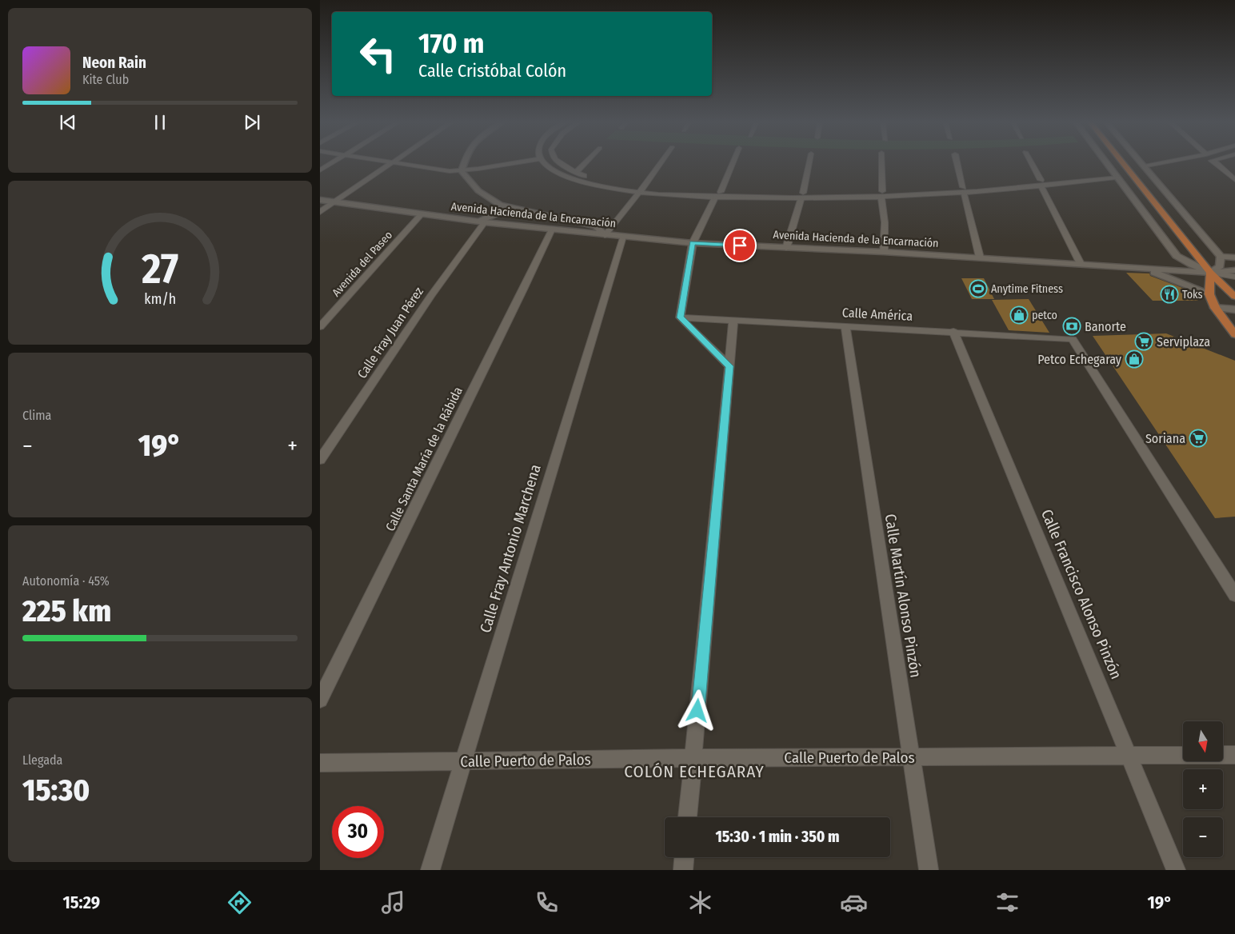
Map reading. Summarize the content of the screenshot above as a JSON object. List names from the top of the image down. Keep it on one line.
{"streets":{"main road":["Avenida Hacienda de la Encarnación"],"street":["Avenida del Paseo","Calle América","Calle Fray Juan Pérez","Calle Santa María de la Rábida","Calle Fray Antonio Marchena","Calle Francisco Alonso Pinzón","Calle Martín Alonso Pinzón","Calle Puerto de Palos"]},"crossings":[["Avenida Hacienda de la Encarnación","Avenida del Paseo"],["Avenida Hacienda de la Encarnación","Calle Fray Juan Pérez"],["Avenida Hacienda de la Encarnación","Calle Santa María de la Rábida"],["Avenida Hacienda de la Encarnación","Calle Fray Antonio Marchena"],["Calle América","Calle Francisco Alonso Pinzón"],["Calle América","Calle Martín Alonso Pinzón"],["Calle Fray Antonio Marchena","Calle Puerto de Palos"],["Calle Francisco Alonso Pinzón","Calle Puerto de Palos"],["Calle Martín Alonso Pinzón","Calle Puerto de Palos"]],"districts":["COLÓN ECHEGARAY"],"places":{"sports":["Anytime Fitness"],"restaurant":["Toks"],"shop":["petco","Petco Echegaray"],"bank":["Banorte"],"supermarket":["Serviplaza","Soriana"]},"north":"bottom","page":{"turn":["170 m","Calle Cristóbal Colón"],"song":["Neon Rain","Kite Club"],"tile":["Clima",["Autonomía · 45%","225 km"],["Llegada","15:30"]],"heat":["−","19°","+"],"map_buttons":["+","−"],"limit":"30","trip":"15:30 · 1 min · 350 m","tabs":["15:29","19°"],"gauge":["27","km/h"]}}
